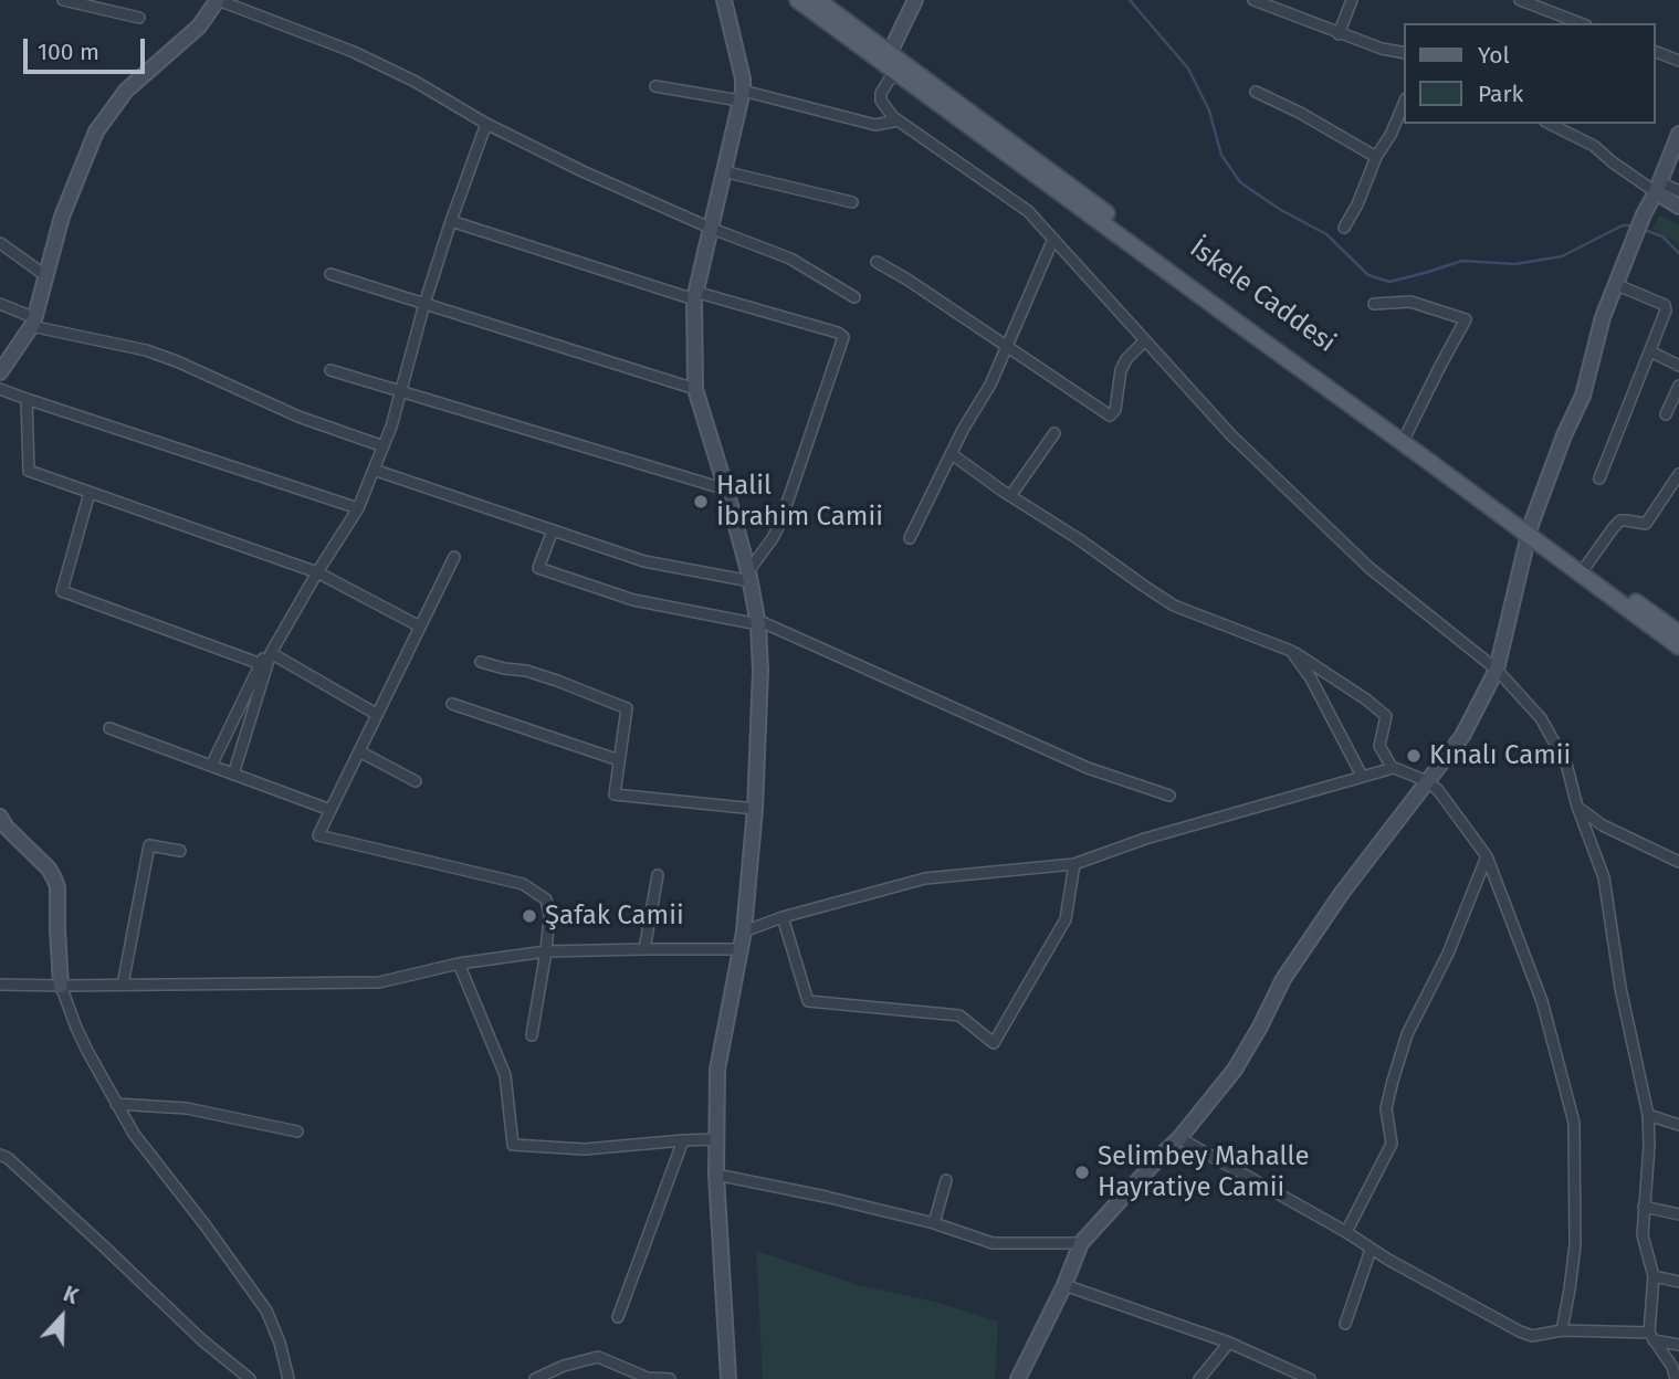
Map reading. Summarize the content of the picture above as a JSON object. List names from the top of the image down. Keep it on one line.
{"streets":{"main road":["İskele Caddesi"]},"places":["Halil İbrahim Camii","Kınalı Camii","Şafak Camii","Selimbey Mahalle Hayratiye Camii"],"legend":["Yol","Park"],"scale_bar":"100 m","north":"top"}
